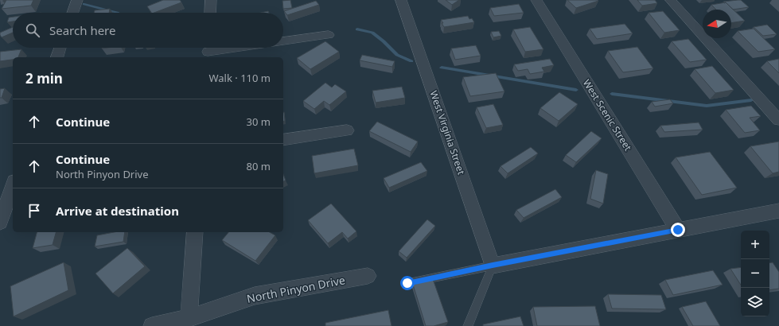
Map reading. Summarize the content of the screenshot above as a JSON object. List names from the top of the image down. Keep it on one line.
{"streets":{"street":["West Scenic Street","West Virginia Street","North Pinyon Drive"]},"north":"left","page":{"search":"Search here","heading":["2 min","Walk · 110 m"],"list":[["Continue","30 m"],["Continue","North Pinyon Drive","80 m"],"Arrive at destination"],"map_buttons":["+","−"]}}
